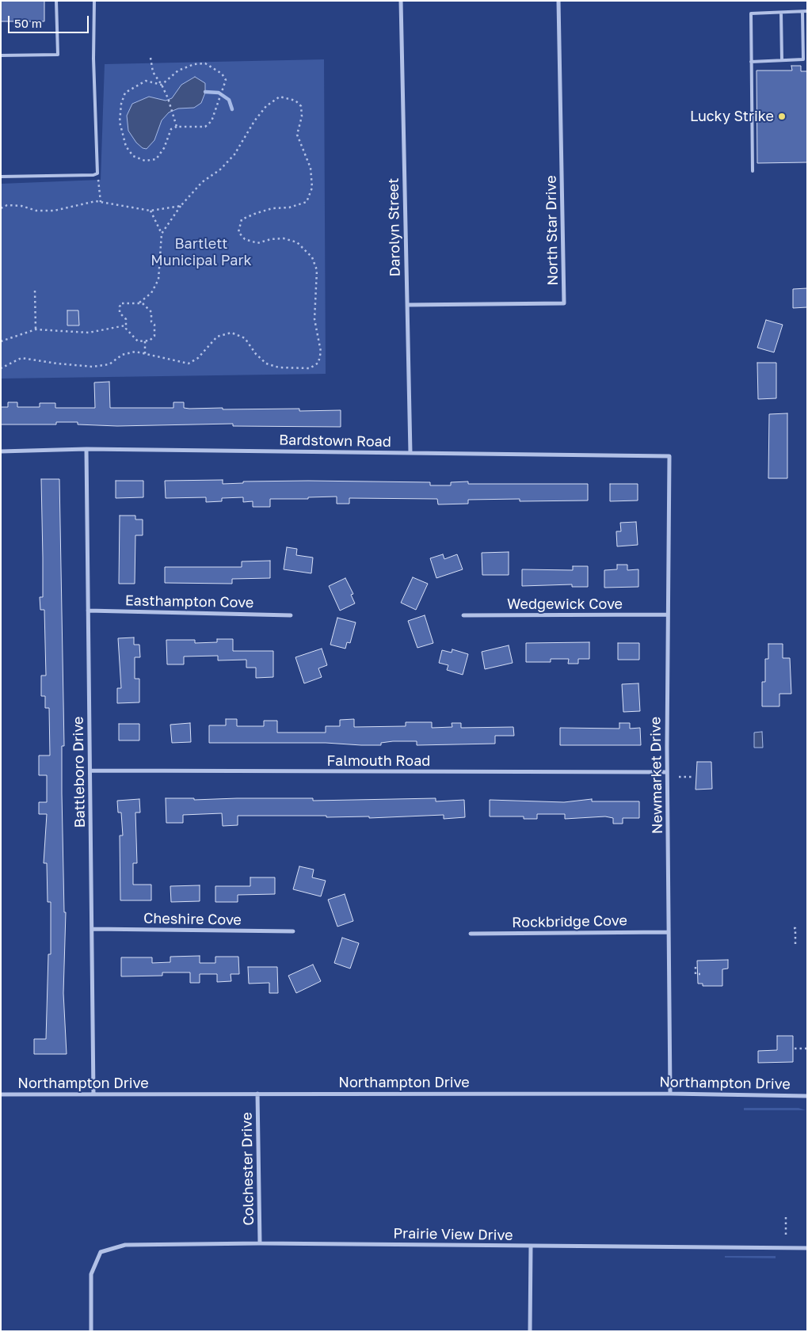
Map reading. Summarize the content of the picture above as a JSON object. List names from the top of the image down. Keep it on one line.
{"streets":{"street":["Darolyn Street","North Star Drive","Bardstown Road","Easthampton Cove","Wedgewick Cove","Falmouth Road","Battleboro Drive","Newmarket Drive","Cheshire Cove","Rockbridge Cove","Northampton Drive","Colchester Drive","Prairie View Drive"]},"crossings":[["Darolyn Street","North Star Drive"],["Darolyn Street","Bardstown Road"],["Bardstown Road","Battleboro Drive"],["Bardstown Road","Newmarket Drive"],["Easthampton Cove","Battleboro Drive"],["Wedgewick Cove","Newmarket Drive"],["Falmouth Road","Battleboro Drive"],["Falmouth Road","Newmarket Drive"],["Battleboro Drive","Cheshire Cove"],["Battleboro Drive","Northampton Drive"],["Newmarket Drive","Rockbridge Cove"],["Newmarket Drive","Northampton Drive"],["Northampton Drive","Colchester Drive"],["Colchester Drive","Prairie View Drive"]],"parks":["Bartlett Municipal Park"],"places":["Lucky Strike"],"scale_bar":"50 m"}
